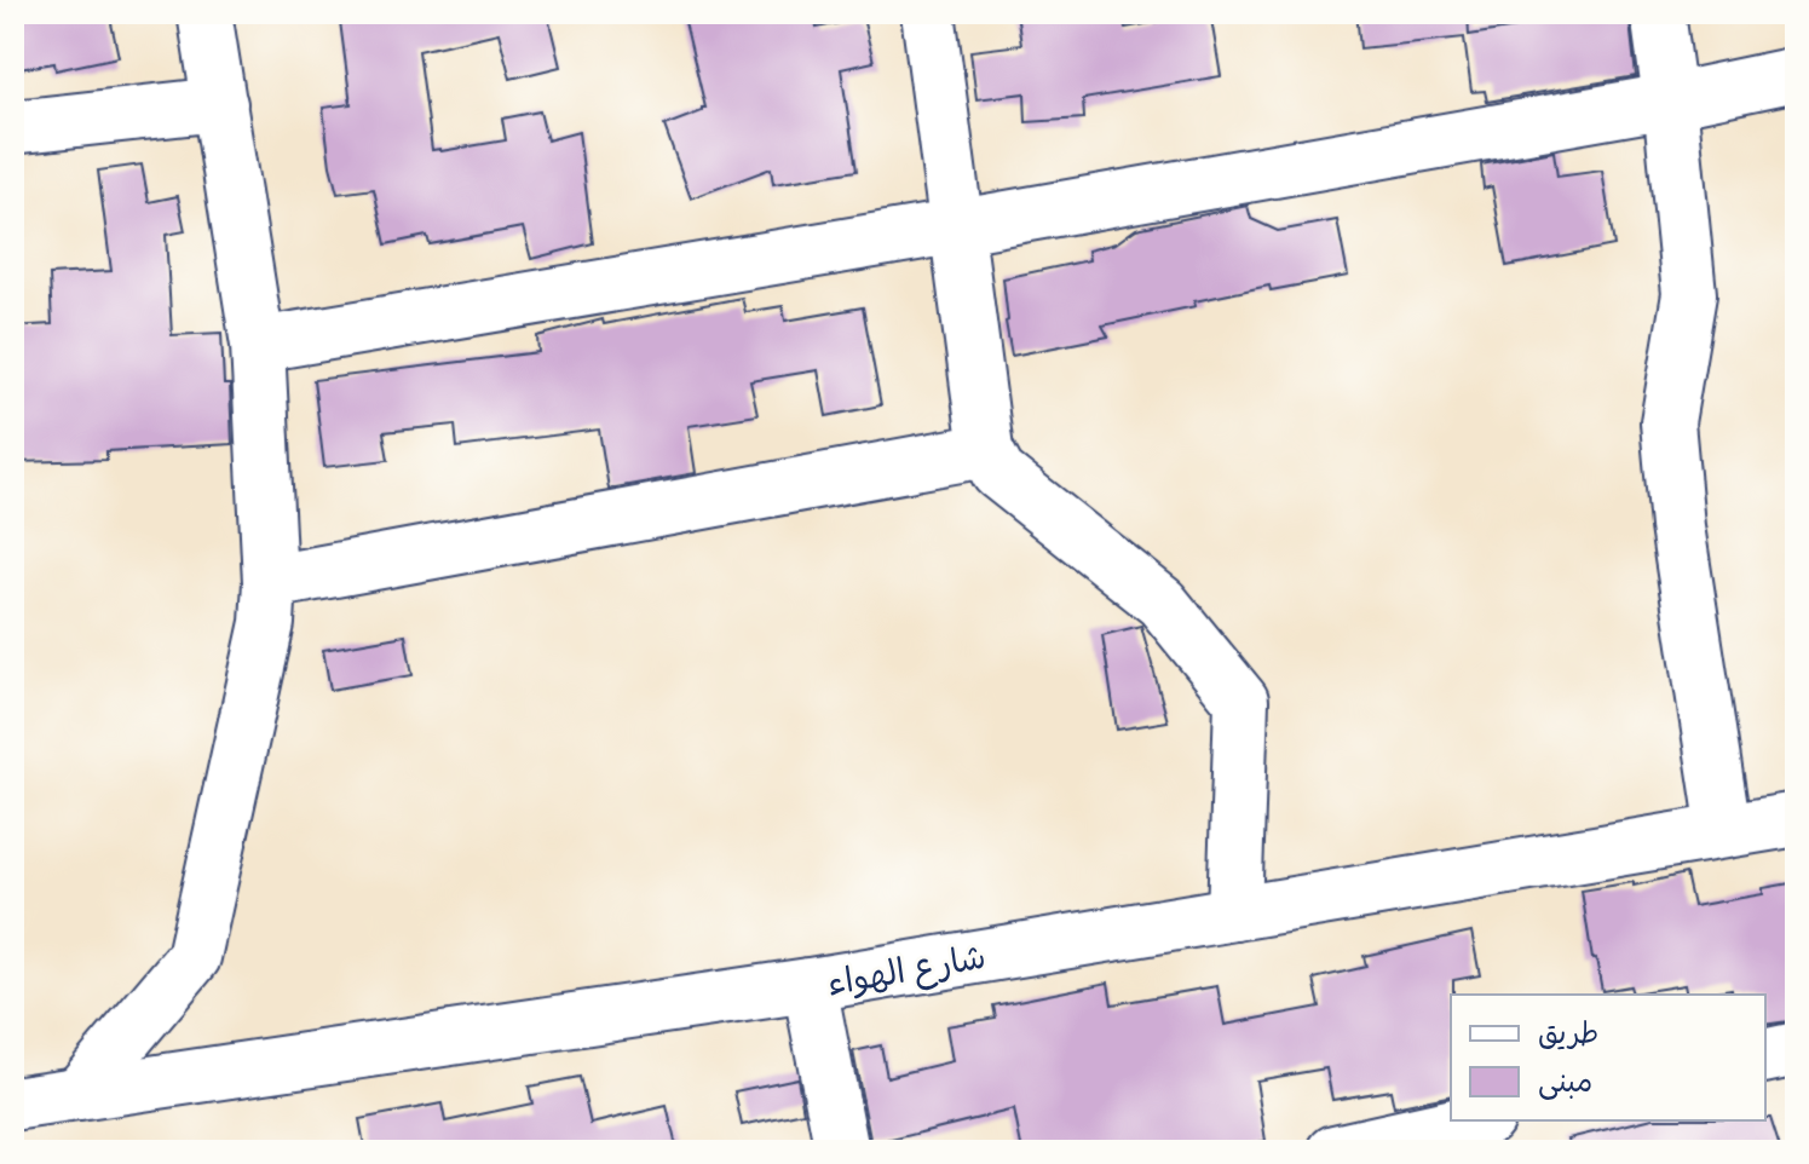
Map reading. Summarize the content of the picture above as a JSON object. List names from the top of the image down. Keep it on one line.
{"streets":{"street":["شارع الهواء"]},"legend":["طريق","مبنى"]}
